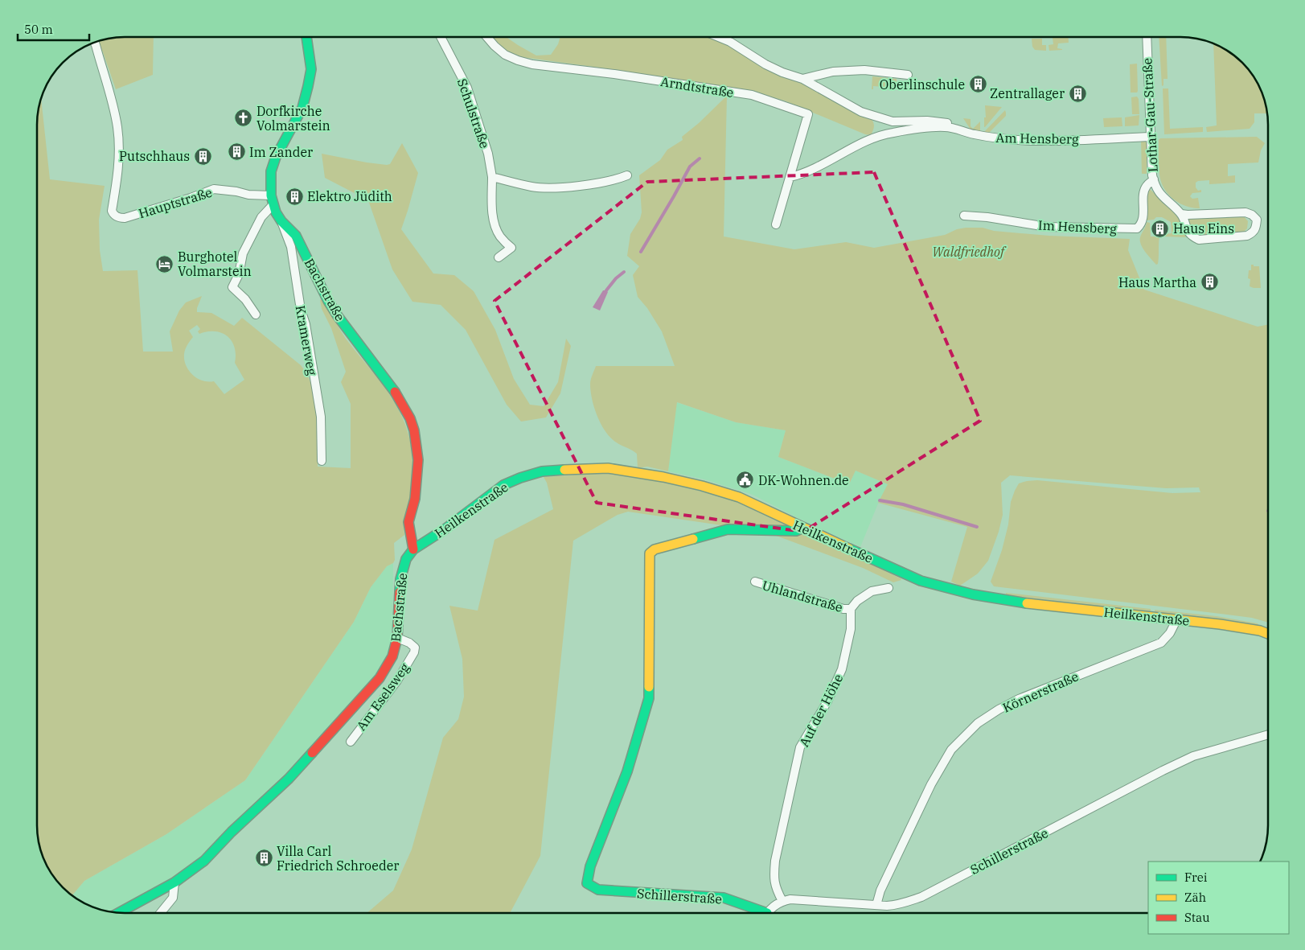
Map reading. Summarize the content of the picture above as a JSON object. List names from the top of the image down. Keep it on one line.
{"streets":{"street":["Arndtstraße","Schulstraße","Lothar-Gau-Straße","Am Hensberg","Hauptstraße","Im Hensberg","Bachstraße","Kramerweg","Heilkenstraße","Uhlandstraße","Körnerstraße","Am Eselsweg","Auf der Höhe","Schillerstraße"]},"crossings":[["Arndtstraße","Am Hensberg"],["Lothar-Gau-Straße","Am Hensberg"],["Lothar-Gau-Straße","Im Hensberg"],["Hauptstraße","Bachstraße"],["Bachstraße","Kramerweg"],["Bachstraße","Heilkenstraße"],["Bachstraße","Am Eselsweg"],["Heilkenstraße","Körnerstraße"],["Heilkenstraße","Schillerstraße"],["Uhlandstraße","Auf der Höhe"],["Körnerstraße","Schillerstraße"],["Auf der Höhe","Schillerstraße"]],"parks":["Waldfriedhof"],"places":{"building":["Oberlinschule","Zentrallager","Im Zander","Putschhaus","Elektro Jüdith","Haus Eins","Haus Martha","Villa Carl Friedrich Schroeder"],"church":["Dorfkirche Volmarstein"],"hotel":["Burghotel Volmarstein"],"public building":["DK-Wohnen.de"]},"legend":["Frei","Zäh","Stau"],"scale_bar":"50 m"}
